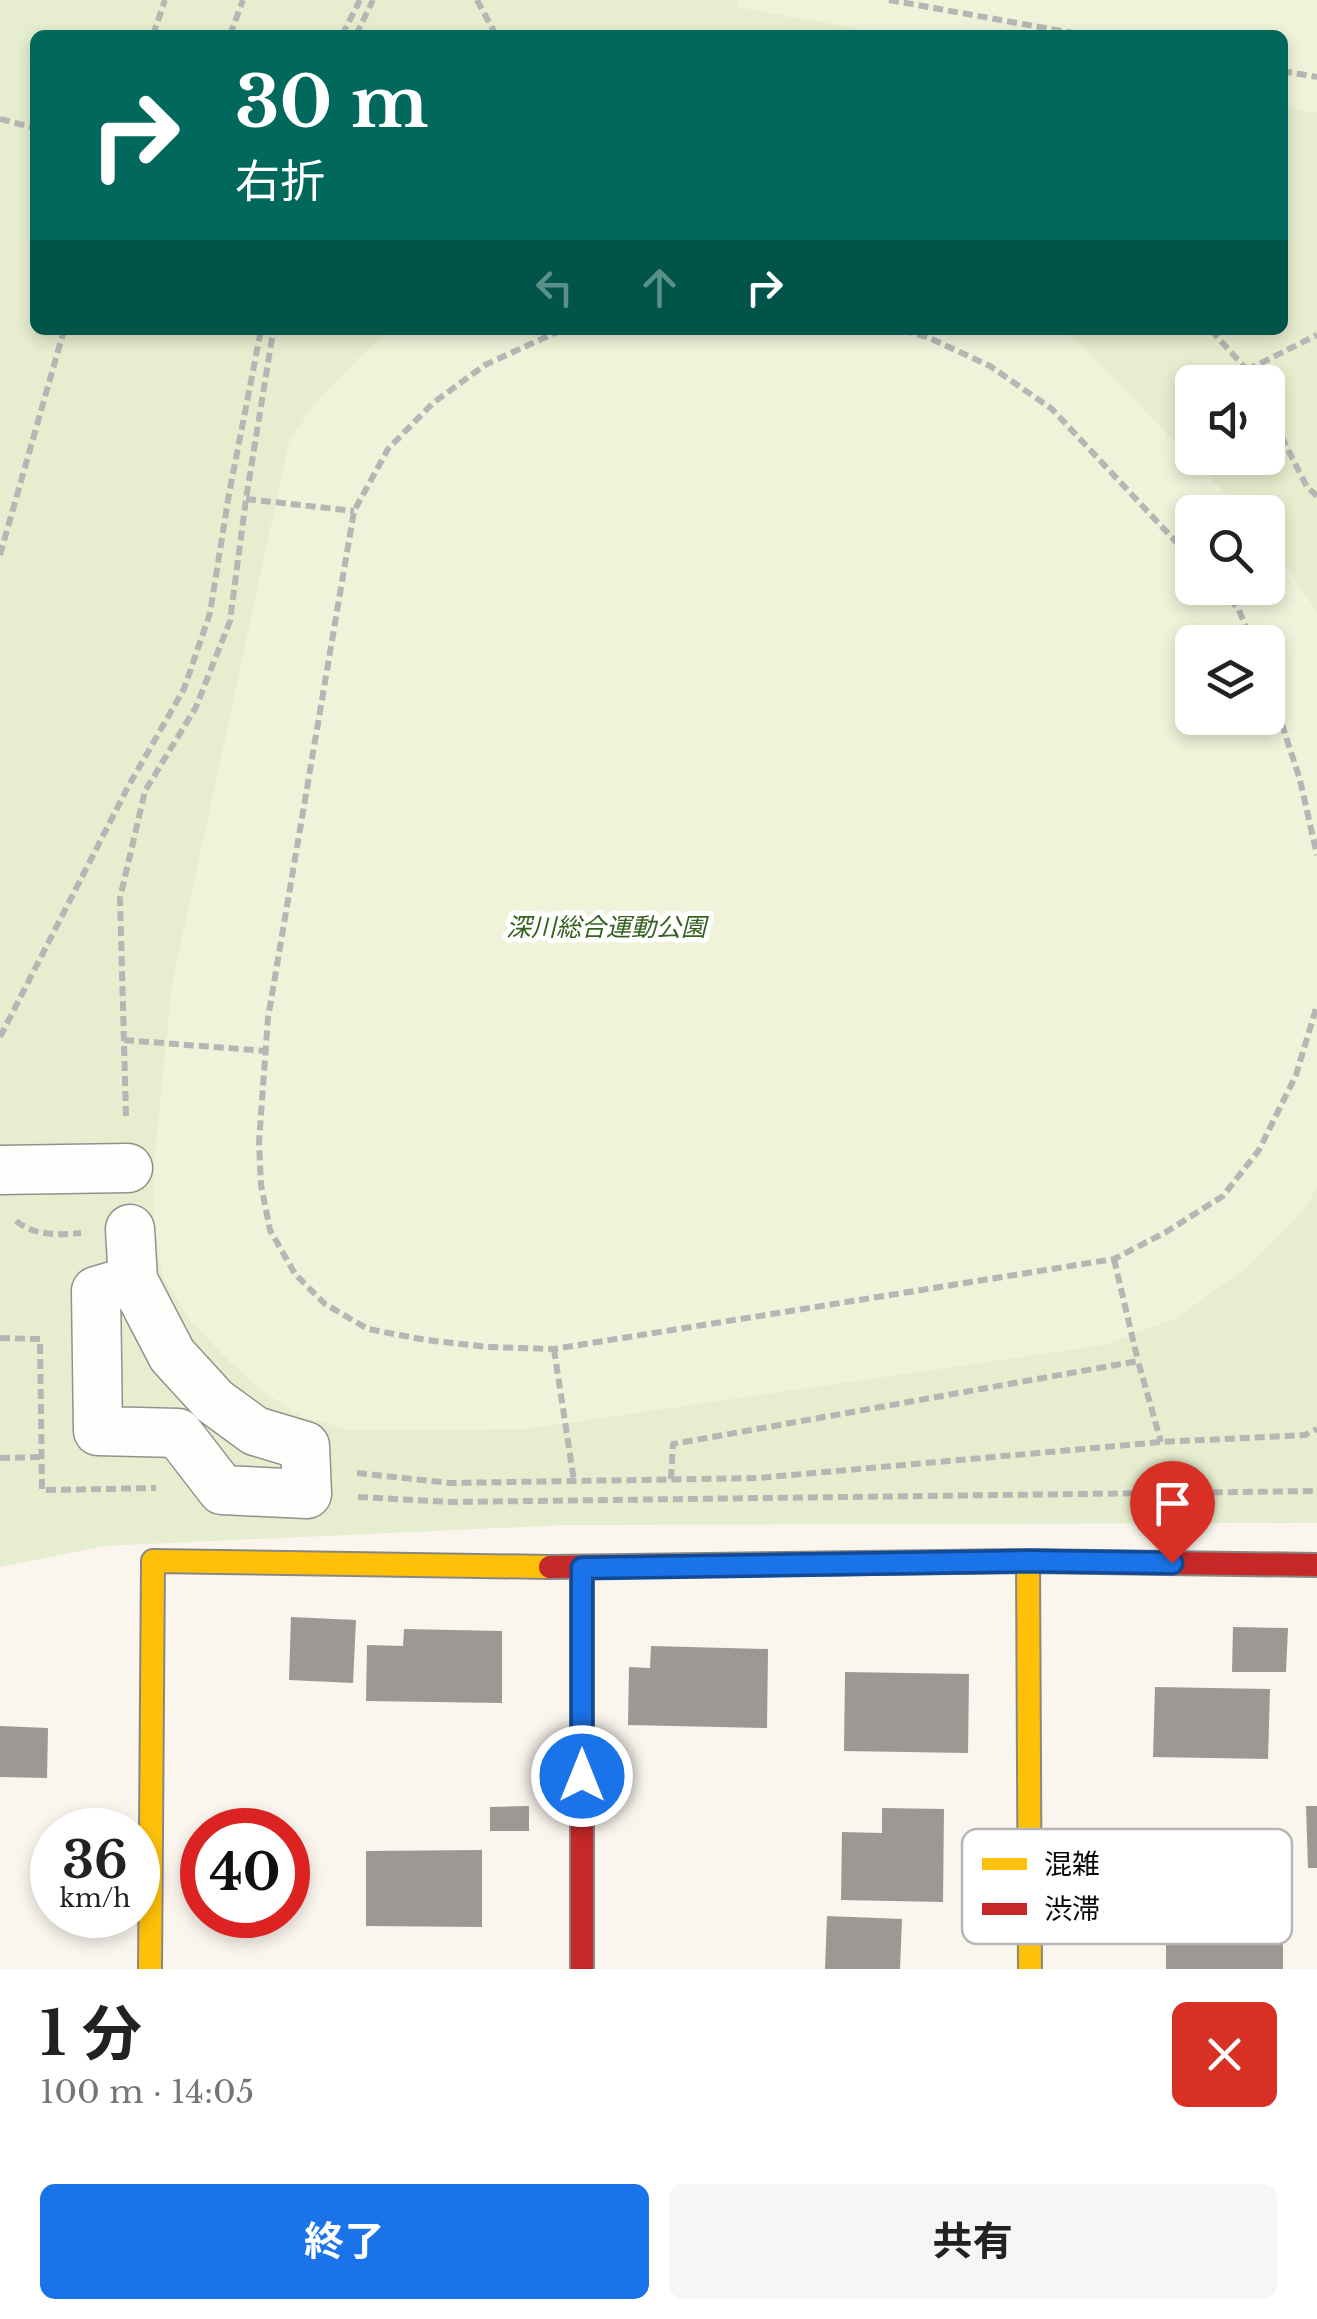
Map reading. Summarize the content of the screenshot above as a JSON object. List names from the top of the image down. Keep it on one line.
{"parks":["深川総合運動公園"],"legend":["混雑","渋滞"],"page":{"turn":["30 m","右折"],"speed":"36 km/h","limit":"40","heading":["1 分","100 m · 14:05"],"buttons":["終了","共有"]}}
